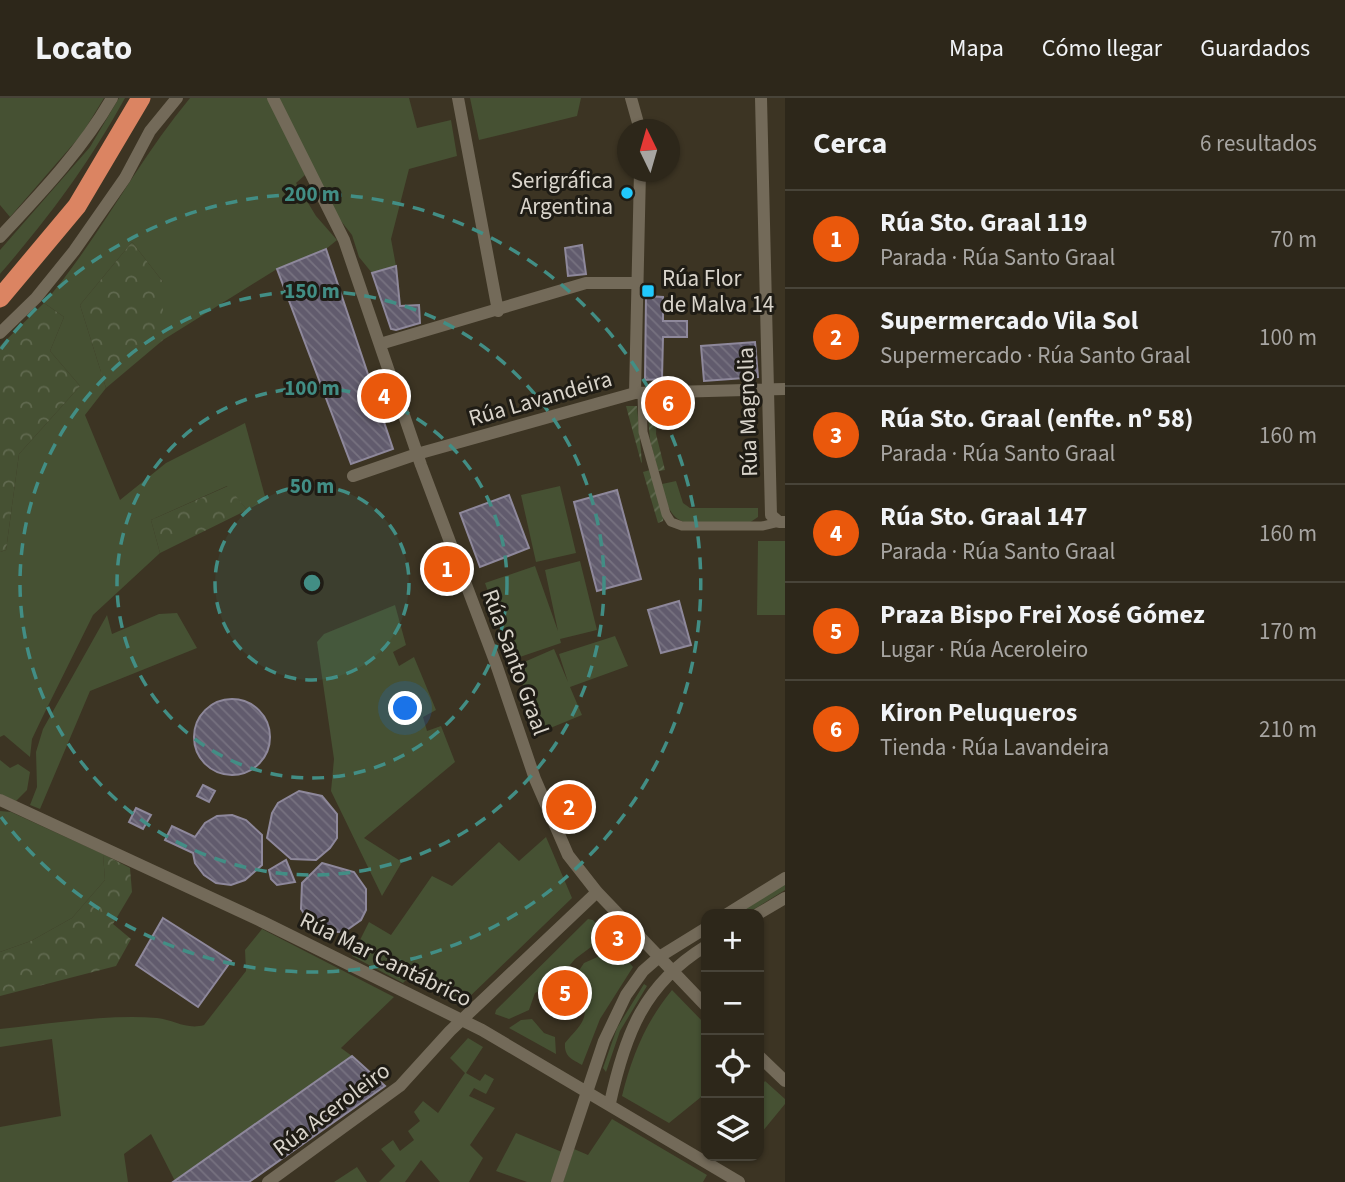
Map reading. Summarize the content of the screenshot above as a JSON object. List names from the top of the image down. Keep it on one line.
{"streets":{"street":["Rúa Lavandeira","Rúa Magnolia","Rúa Santo Graal","Rúa Mar Cantábrico","Rúa Aceroleiro"]},"crossings":[["Rúa Lavandeira","Rúa Magnolia"],["Rúa Lavandeira","Rúa Santo Graal"],["Rúa Santo Graal","Rúa Aceroleiro"],["Rúa Mar Cantábrico","Rúa Aceroleiro"]],"places":{"other":["Serigráfica Argentina"],"transit":["Rúa Flor de Malva 14"]},"north":"top","page":{"header":"Locato","nav":["Mapa","Cómo llegar","Guardados"],"heading":["Cerca","6 resultados"],"list":[{"mark":"1","name":"Rúa Sto. Graal 119","note":"Parada · Rúa Santo Graal","value":"70 m"},{"mark":"2","name":"Supermercado Vila Sol","note":"Supermercado · Rúa Santo Graal","value":"100 m"},{"mark":"3","name":"Rúa Sto. Graal (enfte. nº 58)","note":"Parada · Rúa Santo Graal","value":"160 m"},{"mark":"4","name":"Rúa Sto. Graal 147","note":"Parada · Rúa Santo Graal","value":"160 m"},{"mark":"5","name":"Praza Bispo Frei Xosé Gómez","note":"Lugar · Rúa Aceroleiro","value":"170 m"},{"mark":"6","name":"Kiron Peluqueros","note":"Tienda · Rúa Lavandeira","value":"210 m"}],"pins":["4","6","1","2","3","5"],"map_buttons":["+","−"]},"rings":["200 m","150 m","100 m","50 m"]}
